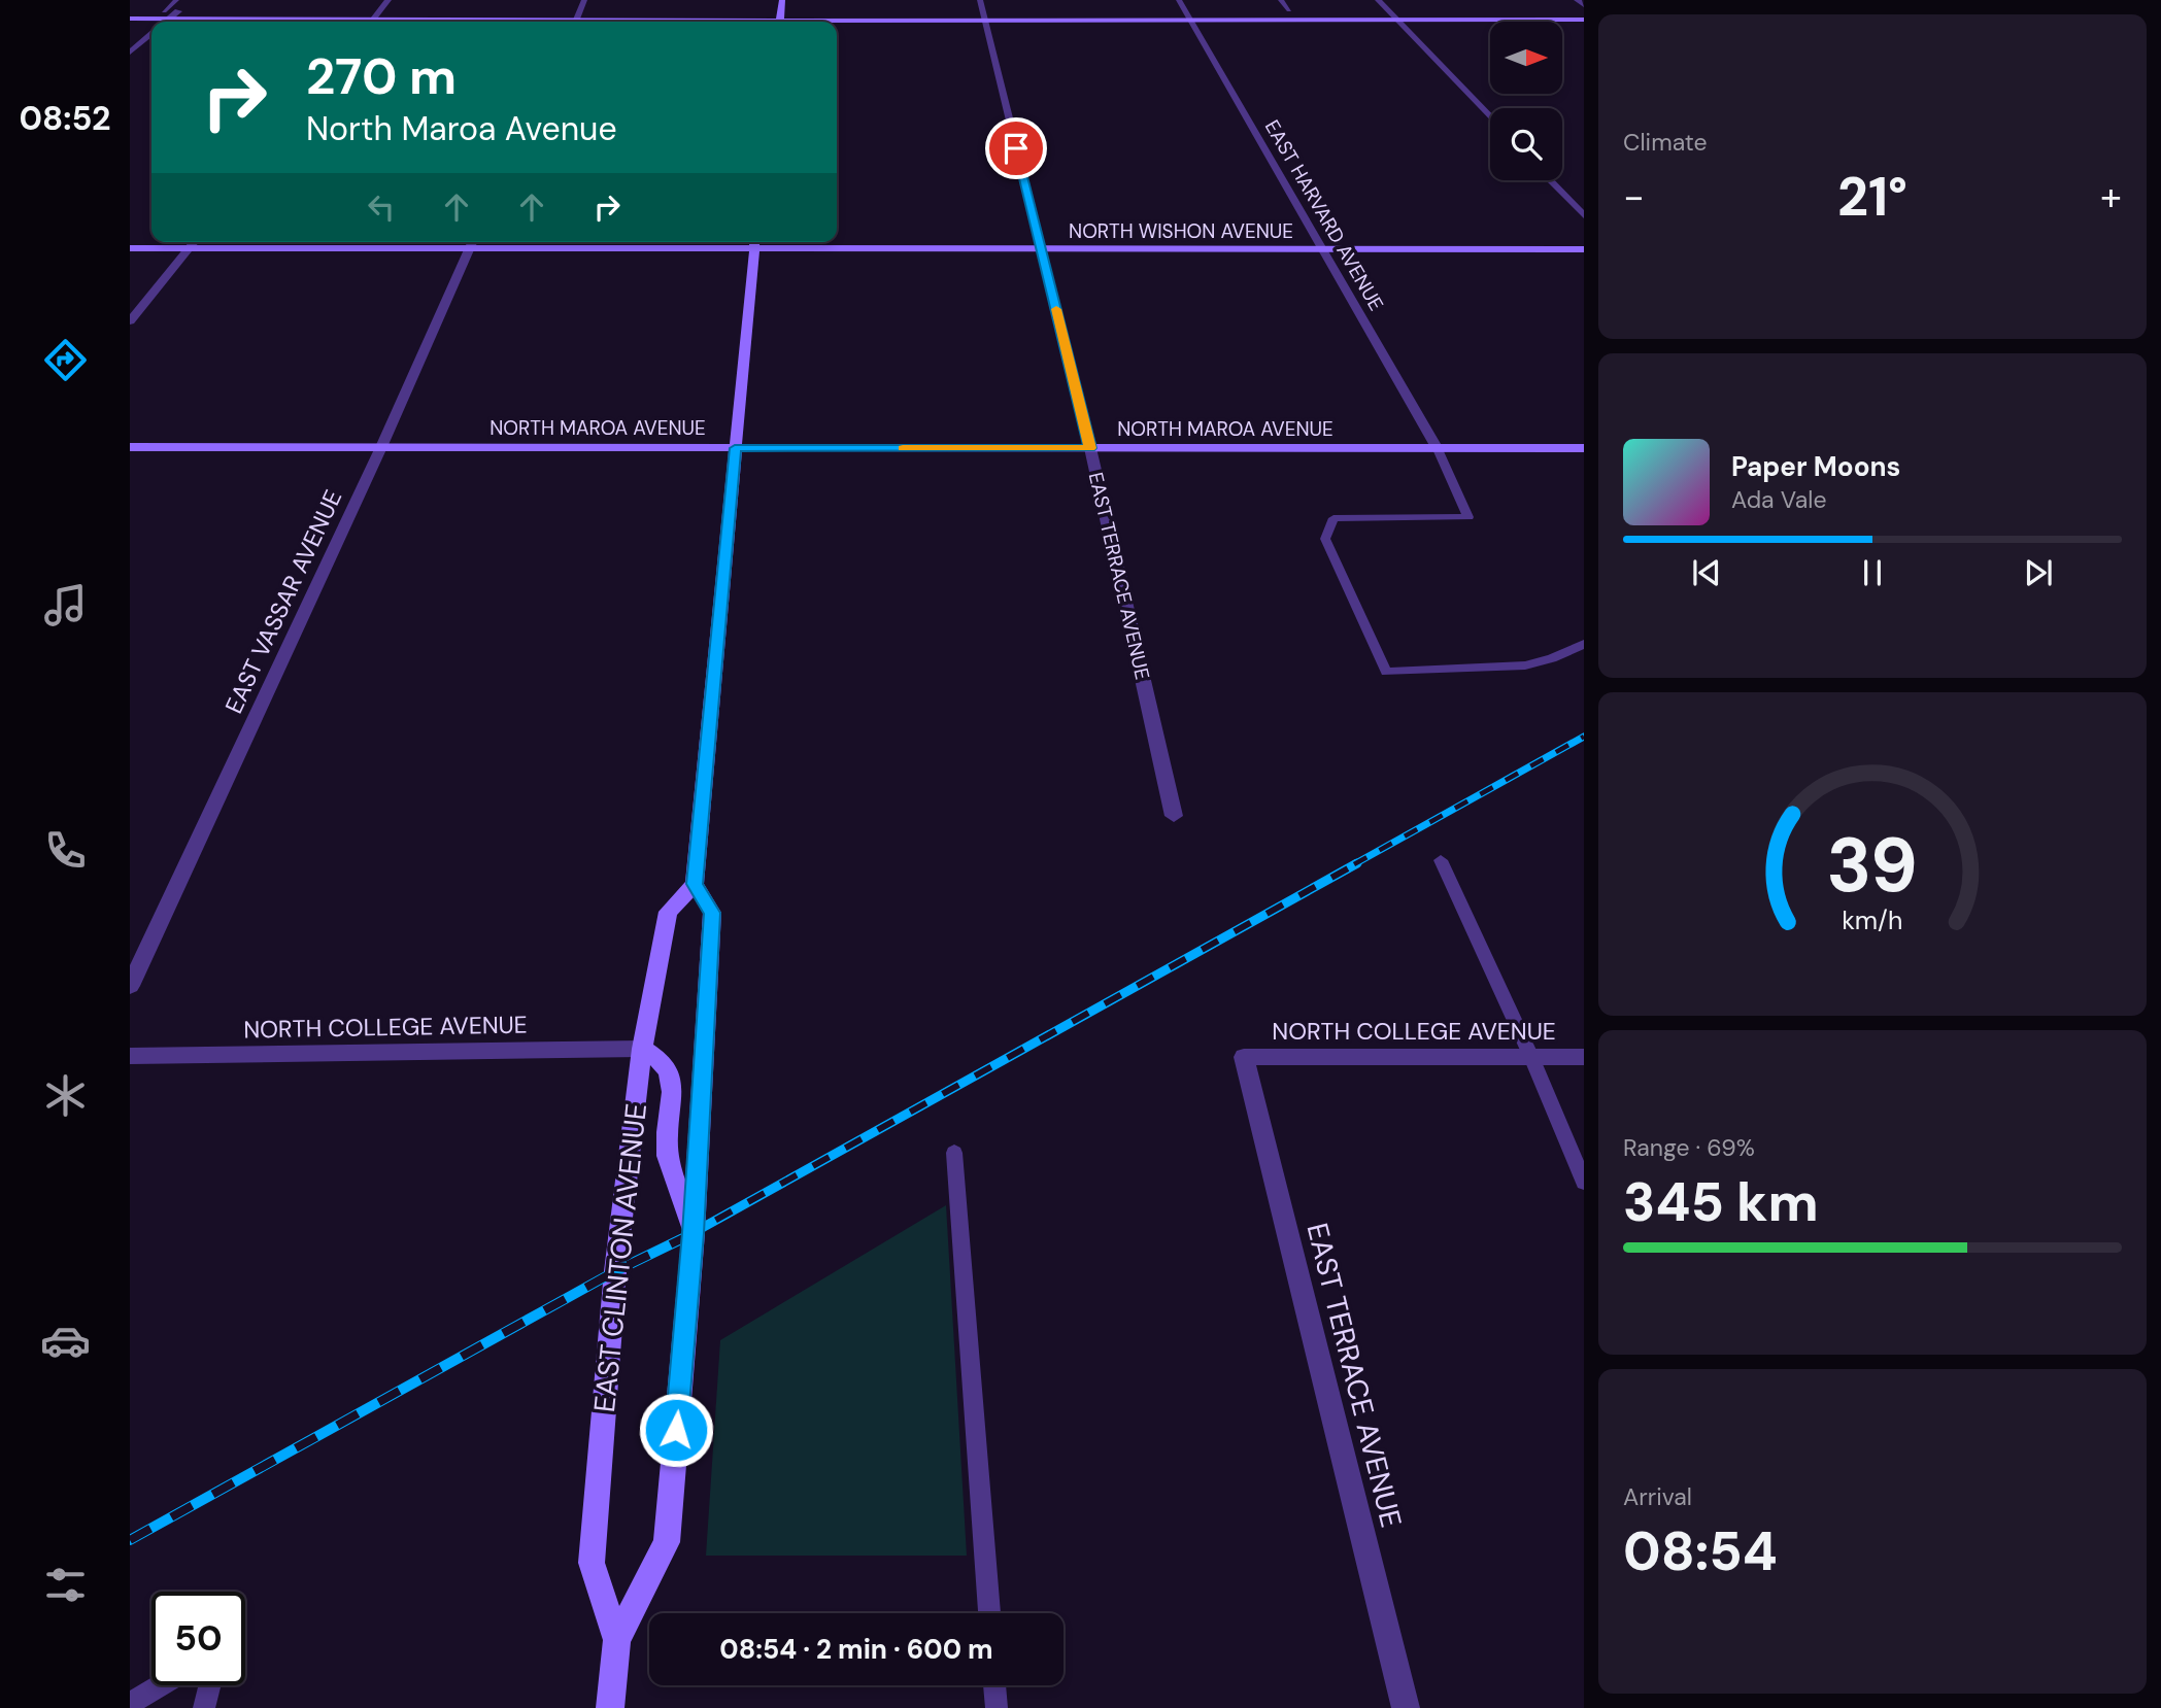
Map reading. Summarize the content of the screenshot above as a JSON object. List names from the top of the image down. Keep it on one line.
{"streets":{"main road":["NORTH WISHON AVENUE","NORTH MAROA AVENUE","EAST CLINTON AVENUE"],"street":["EAST HARVARD AVENUE","EAST TERRACE AVENUE","EAST VASSAR AVENUE","NORTH COLLEGE AVENUE"]},"crossings":[["EAST HARVARD AVENUE","NORTH WISHON AVENUE"],["EAST HARVARD AVENUE","NORTH MAROA AVENUE"],["NORTH WISHON AVENUE","EAST TERRACE AVENUE"],["NORTH WISHON AVENUE","EAST VASSAR AVENUE"],["NORTH MAROA AVENUE","EAST TERRACE AVENUE"],["NORTH MAROA AVENUE","EAST VASSAR AVENUE"],["EAST TERRACE AVENUE","NORTH COLLEGE AVENUE"],["NORTH COLLEGE AVENUE","EAST CLINTON AVENUE"]],"north":"right","page":{"tabs":"08:52","tile":["Climate",["Range · 69%","345 km"],["Arrival","08:54"]],"turn":["270 m","North Maroa Avenue"],"heat":["−","21°","+"],"song":["Paper Moons","Ada Vale"],"limit":"50","trip":"08:54 · 2 min · 600 m","gauge":["39","km/h"]}}
